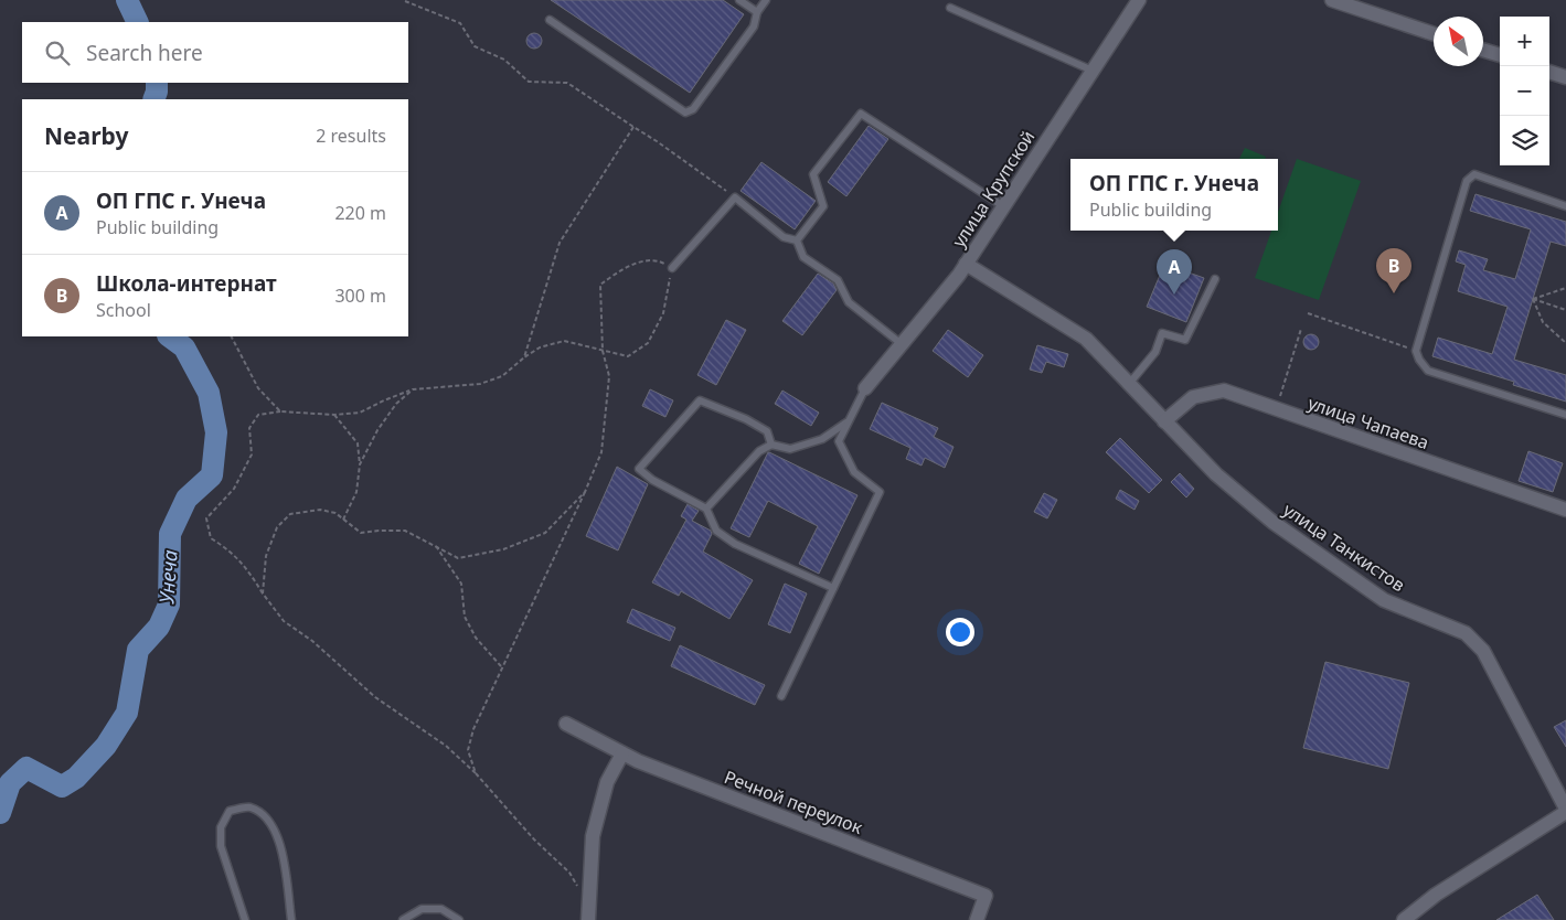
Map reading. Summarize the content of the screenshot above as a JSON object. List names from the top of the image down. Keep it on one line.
{"streets":{"street":["улица Крупской","улица Чапаева","улица Танкистов","Речной переулок"]},"crossings":[["улица Крупской","улица Танкистов"],["улица Чапаева","улица Танкистов"]],"water":["Унеча"],"north":"top left","page":{"map_buttons":["+","−"],"search":"Search here","heading":["Nearby","2 results"],"popup":["ОП ГПС г. Унеча","Public building"],"list":[{"mark":"A","name":"ОП ГПС г. Унеча","note":"Public building","value":"220 m"},{"mark":"B","name":"Школа-интернат","note":"School","value":"300 m"}],"pins":["B","A"]}}
